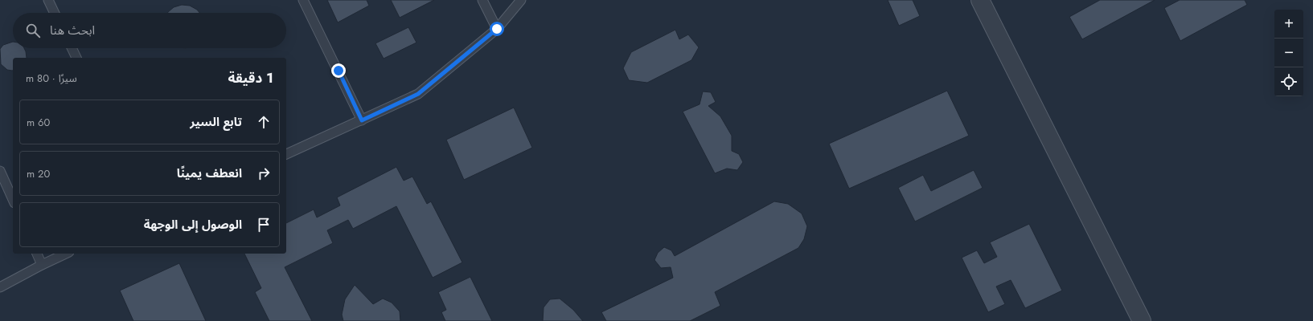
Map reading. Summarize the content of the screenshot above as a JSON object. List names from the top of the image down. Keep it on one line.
{"page":{"map_buttons":["+","−"],"search":"ابحث هنا","heading":["1 دقيقة","سيرًا · 80 m"],"list":[["تابع السير","60 m"],["انعطف يمينًا","20 m"],"الوصول إلى الوجهة"]}}
